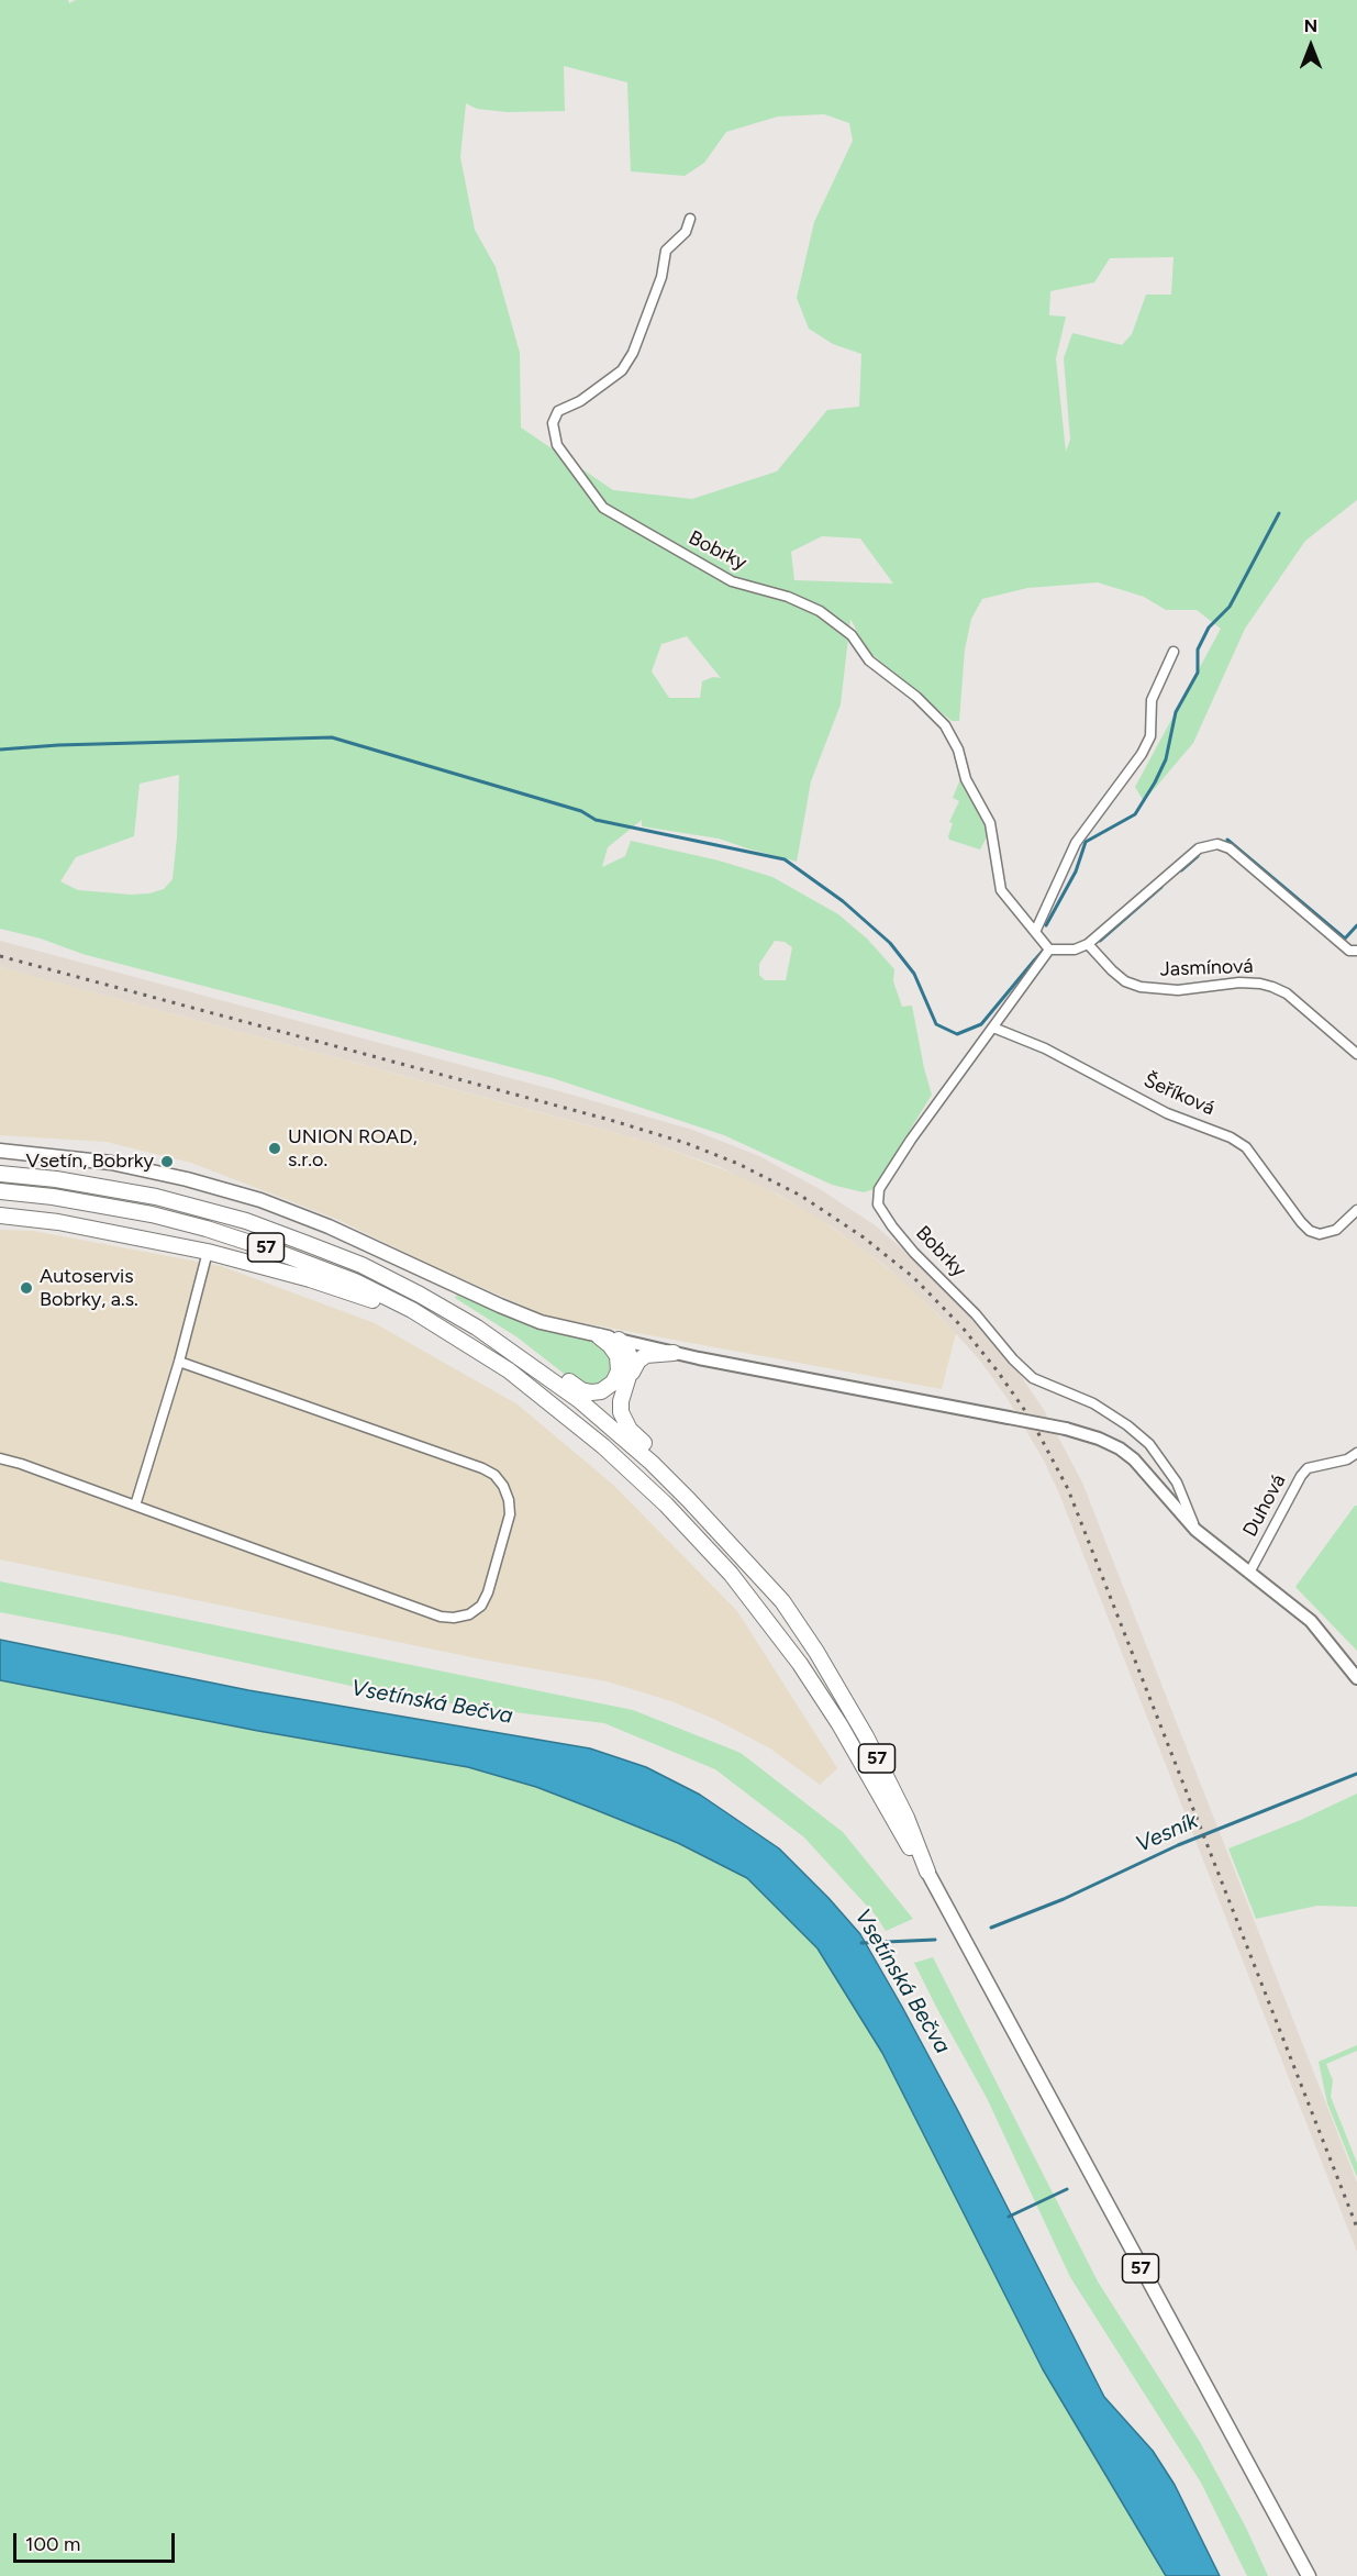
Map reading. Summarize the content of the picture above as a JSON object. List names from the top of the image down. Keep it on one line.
{"streets":{"highway":["57"],"street":["Bobrky","Jasmínová","Šeříková","Duhová"]},"crossings":[["Bobrky","Šeříková"],["Bobrky","Duhová"]],"water":["Vsetínská Bečva","Vesník"],"places":["UNION ROAD, s.r.o.","Vsetín, Bobrky","Autoservis Bobrky, a.s."],"scale_bar":"100 m","north":"top"}
